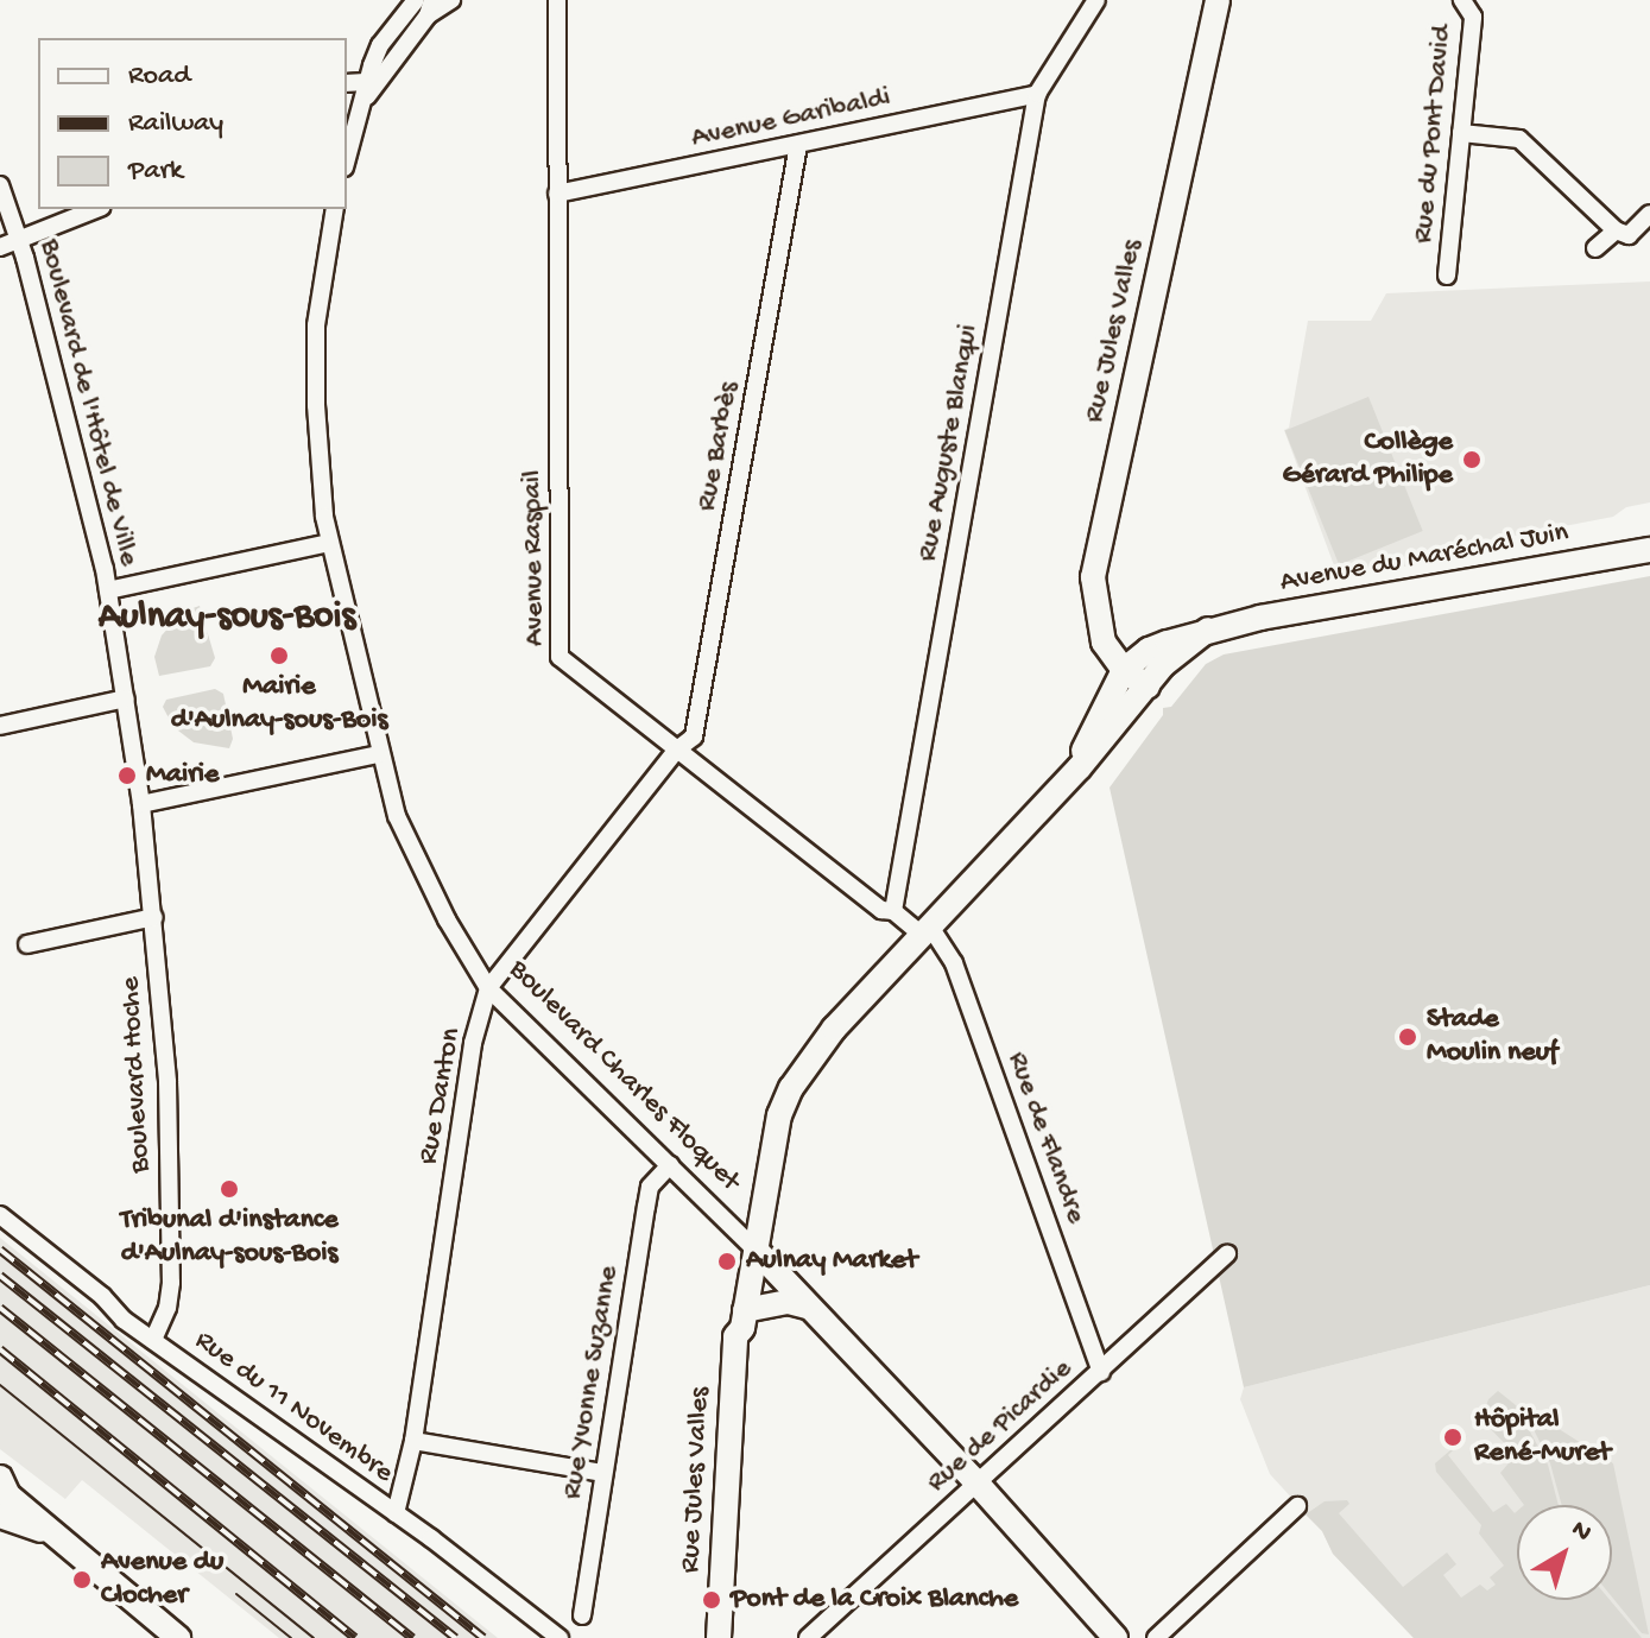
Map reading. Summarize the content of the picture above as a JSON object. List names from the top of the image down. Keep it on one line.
{"streets":{"street":["Avenue Garibaldi","Rue du Pont David","Rue Jules Valles","Boulevard de l'Hôtel de Ville","Rue Auguste Blanqui","Rue Barbès","Avenue Raspail","Avenue du Maréchal Juin","Boulevard Hoche","Boulevard Charles Floquet","Rue Danton","Rue de Flandre","Rue Yvonne Suzanne","Rue du 11 Novembre","Rue de Picardie"]},"crossings":[["Avenue Garibaldi","Rue Auguste Blanqui"],["Avenue Garibaldi","Rue Barbès"],["Avenue Garibaldi","Avenue Raspail"],["Rue Jules Valles","Avenue Raspail"],["Rue Jules Valles","Avenue du Maréchal Juin"],["Rue Jules Valles","Boulevard Charles Floquet"],["Rue Jules Valles","Rue de Flandre"],["Boulevard de l'Hôtel de Ville","Boulevard Hoche"],["Rue Auguste Blanqui","Avenue Raspail"],["Rue Barbès","Avenue Raspail"],["Rue Barbès","Rue Danton"],["Avenue Raspail","Rue Danton"],["Avenue Raspail","Rue de Flandre"],["Boulevard Hoche","Rue du 11 Novembre"],["Boulevard Charles Floquet","Rue Danton"],["Boulevard Charles Floquet","Rue Yvonne Suzanne"],["Boulevard Charles Floquet","Rue de Picardie"],["Rue Danton","Rue du 11 Novembre"],["Rue de Flandre","Rue de Picardie"]],"districts":["Aulnay-sous-Bois"],"places":["Collège Gérard Philipe","Mairie d'Aulnay-sous-Bois","Mairie","Stade Moulin neuf","Tribunal d'instance d'Aulnay-sous-Bois","Aulnay Market","Hôpital René-Muret","Avenue du Clocher","Pont de la Croix Blanche"],"legend":["Road","Railway","Park"],"north":"top right"}
